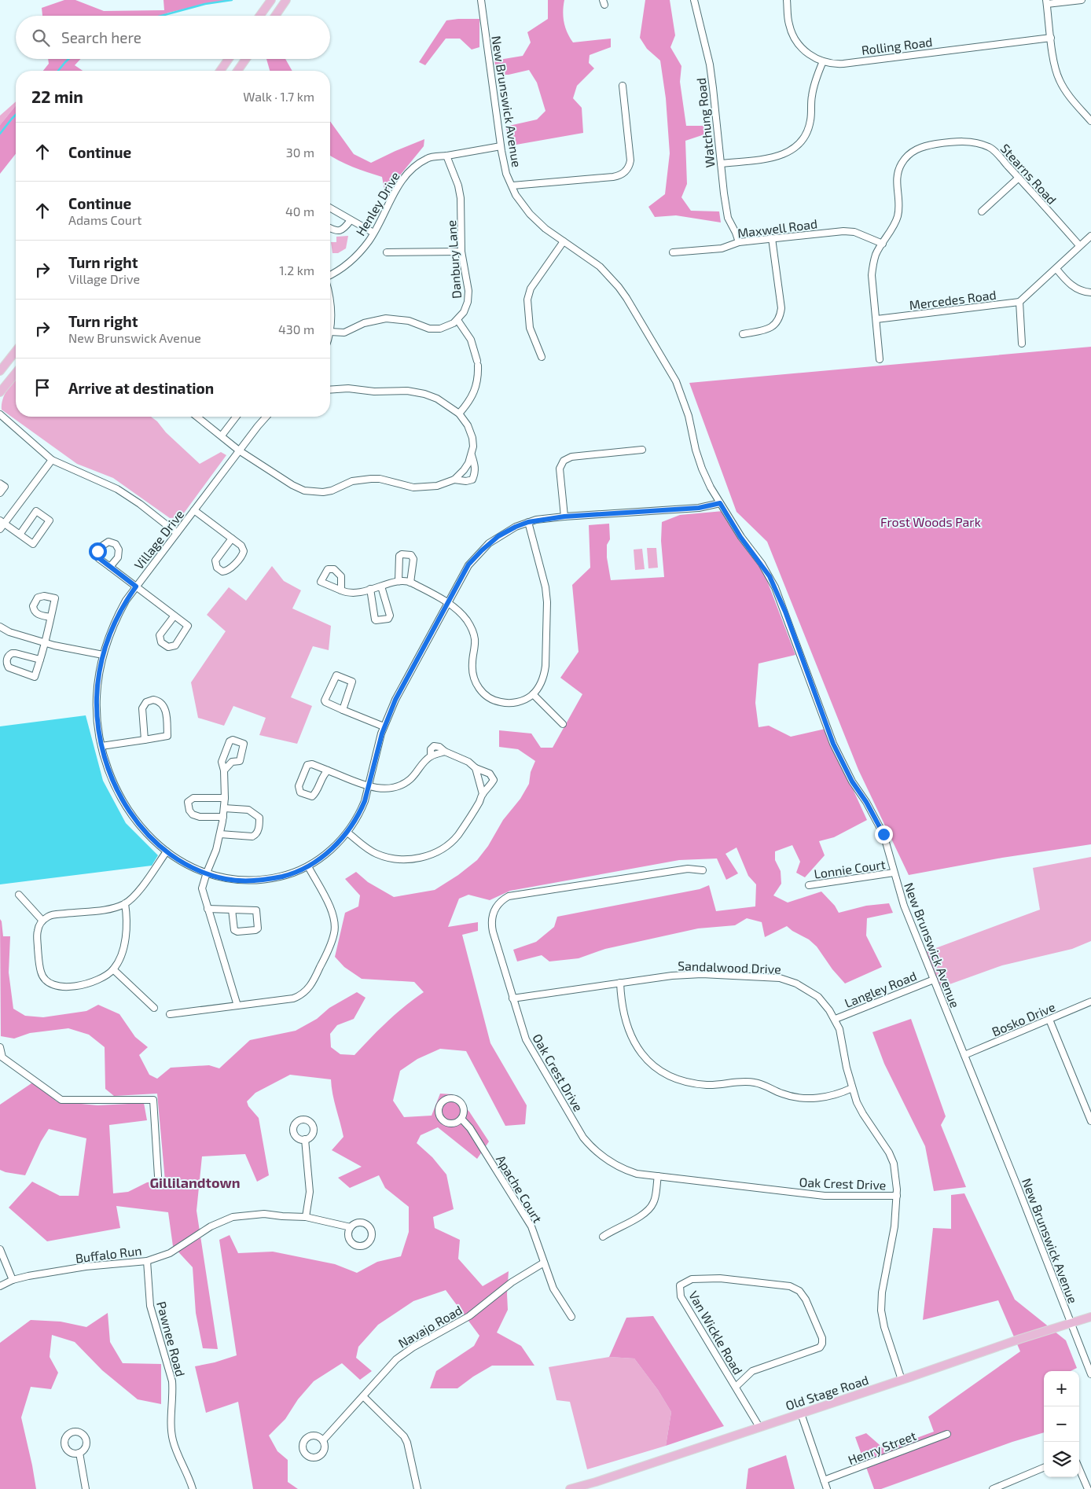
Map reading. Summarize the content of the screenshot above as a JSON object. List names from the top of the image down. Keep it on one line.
{"streets":{"main road":["Old Stage Road"],"street":["Rolling Road","New Brunswick Avenue","Watchung Road","Stearns Road","Henley Drive","Maxwell Road","Danbury Lane","Mercedes Road","Village Drive","Lonnie Court","Sandalwood Drive","Langley Road","Bosko Drive","Oak Crest Drive","Apache Court","Buffalo Run","Navajo Road","Van Wickle Road","Pawnee Road","Henry Street"]},"crossings":[["New Brunswick Avenue","Henley Drive"],["New Brunswick Avenue","Village Drive"],["New Brunswick Avenue","Lonnie Court"],["New Brunswick Avenue","Langley Road"],["New Brunswick Avenue","Bosko Drive"],["New Brunswick Avenue","Old Stage Road"],["Watchung Road","Maxwell Road"],["Stearns Road","Maxwell Road"],["Stearns Road","Mercedes Road"],["Henley Drive","Danbury Lane"],["Sandalwood Drive","Langley Road"],["Sandalwood Drive","Oak Crest Drive"],["Sandalwood Drive","Old Stage Road"],["Apache Court","Navajo Road"],["Buffalo Run","Pawnee Road"],["Van Wickle Road","Old Stage Road"]],"districts":["Gillilandtown"],"parks":["Frost Woods Park"],"page":{"search":"Search here","heading":["22 min","Walk · 1.7 km"],"list":[["Continue","30 m"],["Continue","Adams Court","40 m"],["Turn right","Village Drive","1.2 km"],["Turn right","New Brunswick Avenue","430 m"],"Arrive at destination"],"map_buttons":["+","−"]}}
